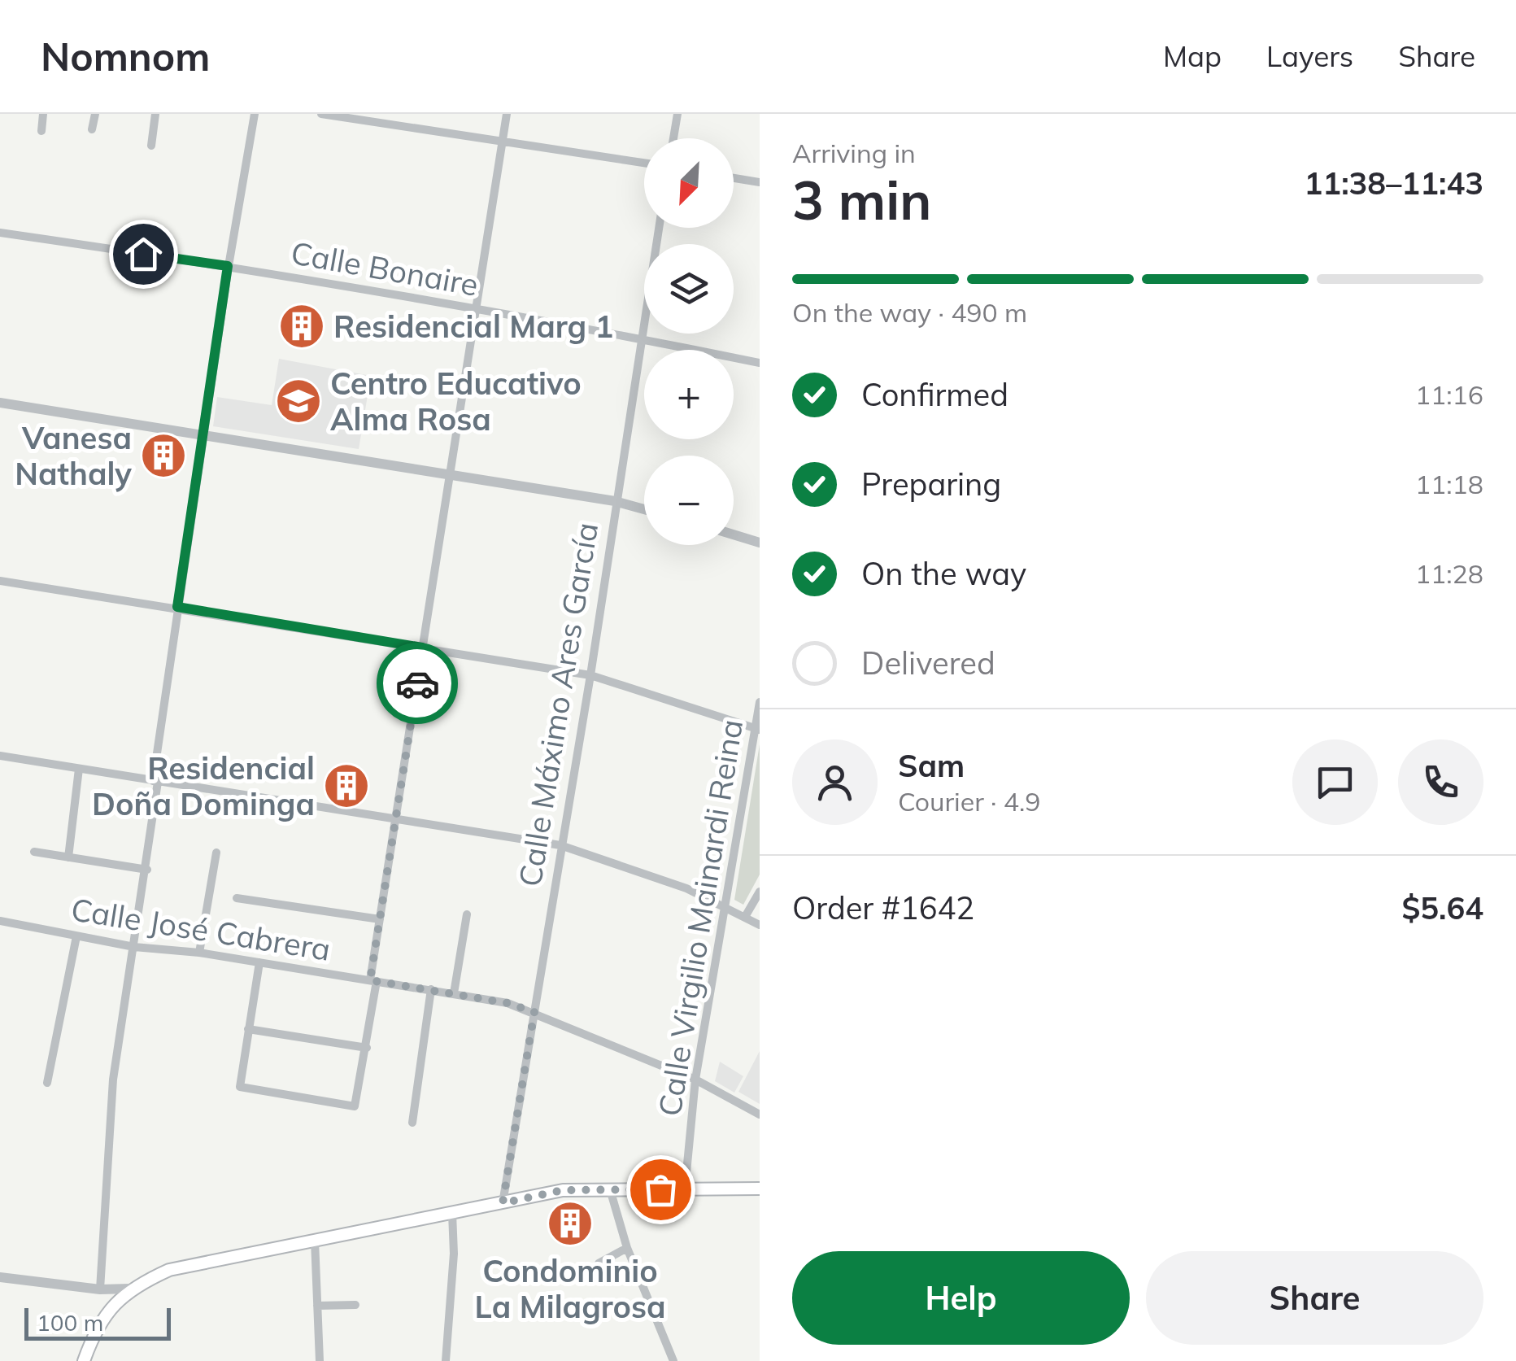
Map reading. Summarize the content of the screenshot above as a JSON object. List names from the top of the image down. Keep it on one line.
{"streets":{"street":["Calle Bonaire","Calle Máximo Ares García","Calle Virgilio Mainardi Reina","Calle José Cabrera"]},"crossings":[["Calle Bonaire","Calle Máximo Ares García"],["Calle Máximo Ares García","Calle José Cabrera"],["Calle Virgilio Mainardi Reina","Calle José Cabrera"]],"places":{"building":["Residencial Marg 1","Vanesa Nathaly","Residencial Doña Dominga","Condominio La Milagrosa"],"school or university":["Centro Educativo Alma Rosa"]},"scale_bar":"100 m","north":"bottom left","page":{"header":"Nomnom","nav":["Map","Layers","Share"],"heading":["3 min","Arriving in","11:38–11:43"],"panel":["Sam","Courier · 4.9","Order #1642","$5.64"],"map_buttons":["+","−"],"bar":"On the way · 490 m","list":[["Confirmed","11:16"],["Preparing","11:18"],["On the way","11:28"],"Delivered"],"buttons":["Help","Share"],"scale":"100 m"}}
